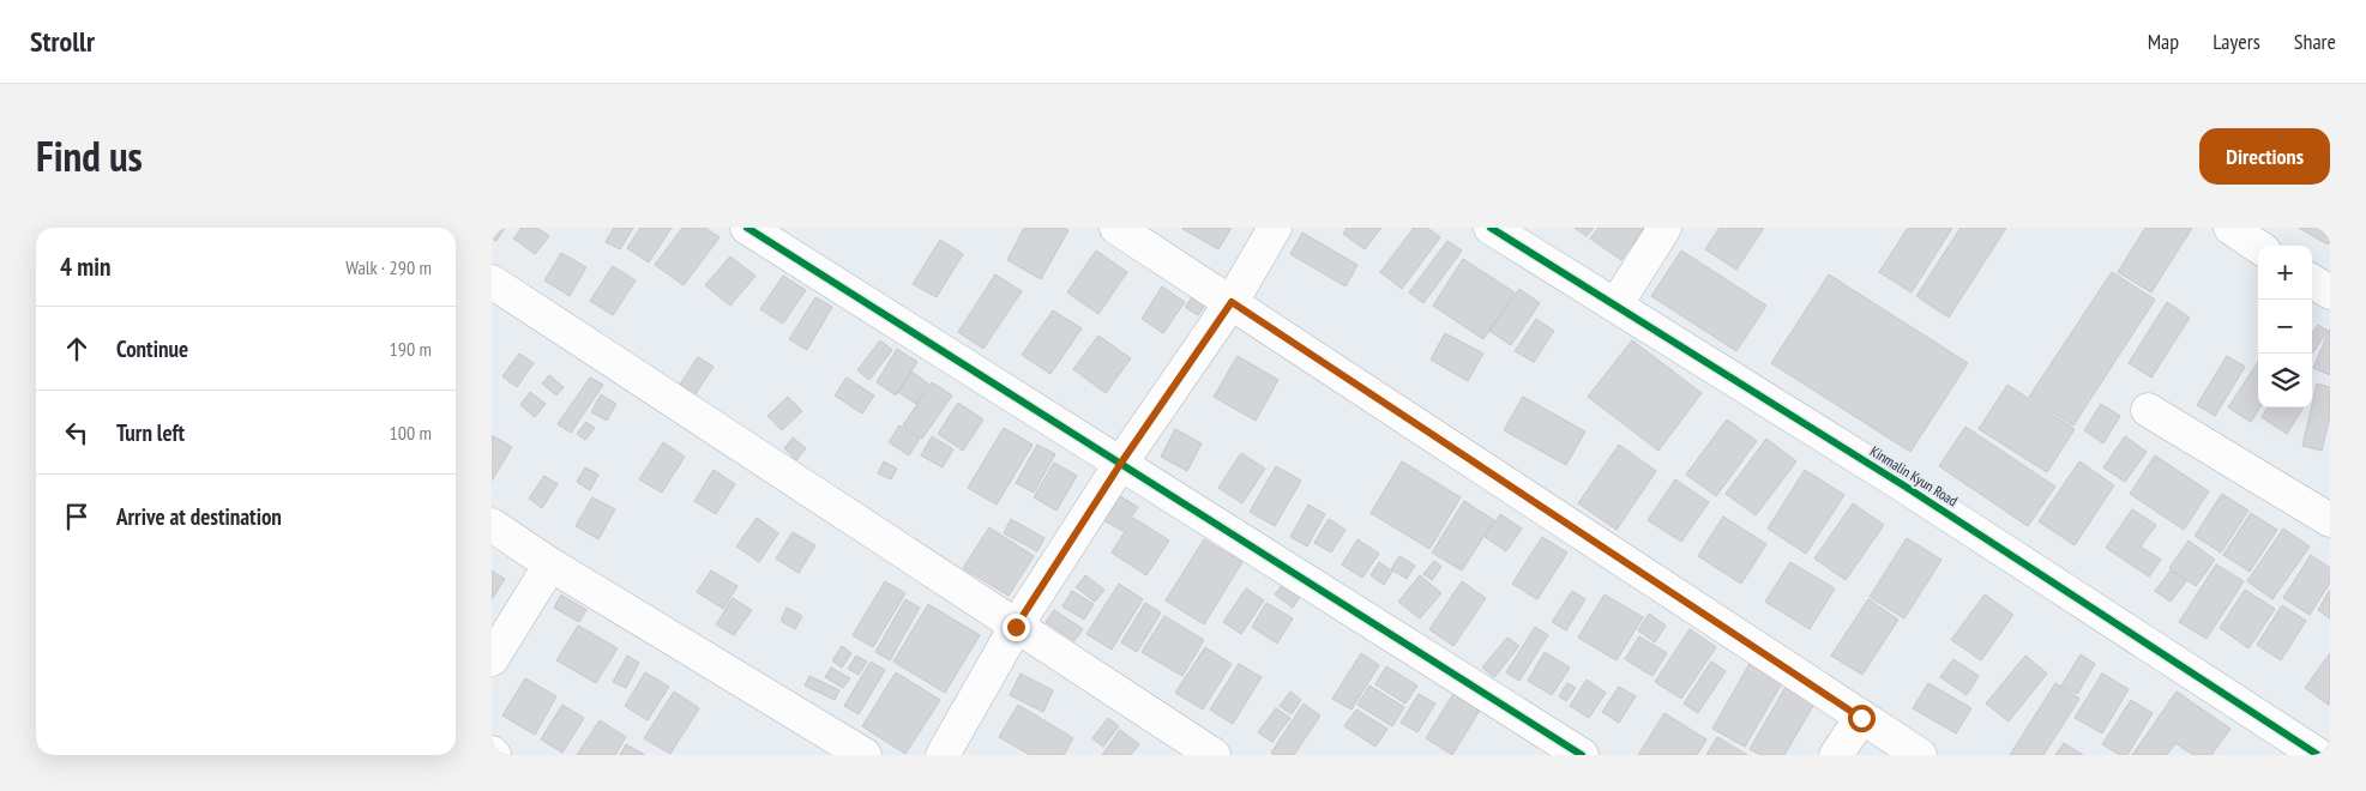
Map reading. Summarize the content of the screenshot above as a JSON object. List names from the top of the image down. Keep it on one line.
{"streets":{"street":["Kinmalin Kyun Road"]},"page":{"header":"Strollr","nav":["Map","Layers","Share"],"title":"Find us","buttons":"Directions","heading":["4 min","Walk · 290 m"],"map_buttons":["+","−"],"list":[["Continue","190 m"],["Turn left","100 m"],"Arrive at destination"]}}
